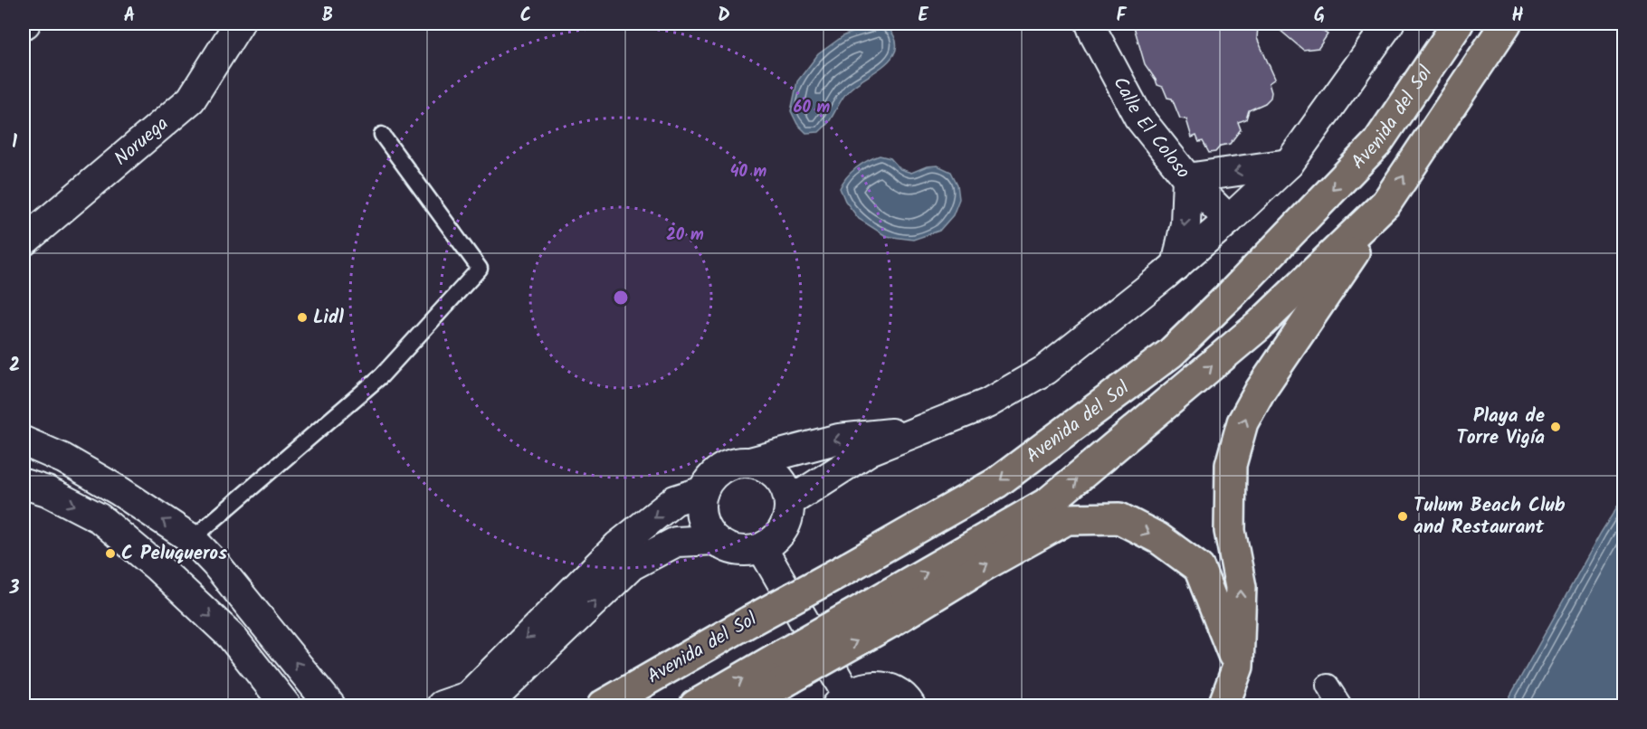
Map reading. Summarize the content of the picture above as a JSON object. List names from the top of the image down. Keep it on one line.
{"streets":{"main road":["Avenida del Sol"],"street":["Calle El Coloso","Noruega"]},"places":["Lidl","Playa de Torre Vigía","Tulum Beach Club and Restaurant","C Peluqueros"],"grid":{"columns":["A","B","C","D","E","F","G","H"],"rows":["1","2","3"]},"rings":["60 m","40 m","20 m"]}
